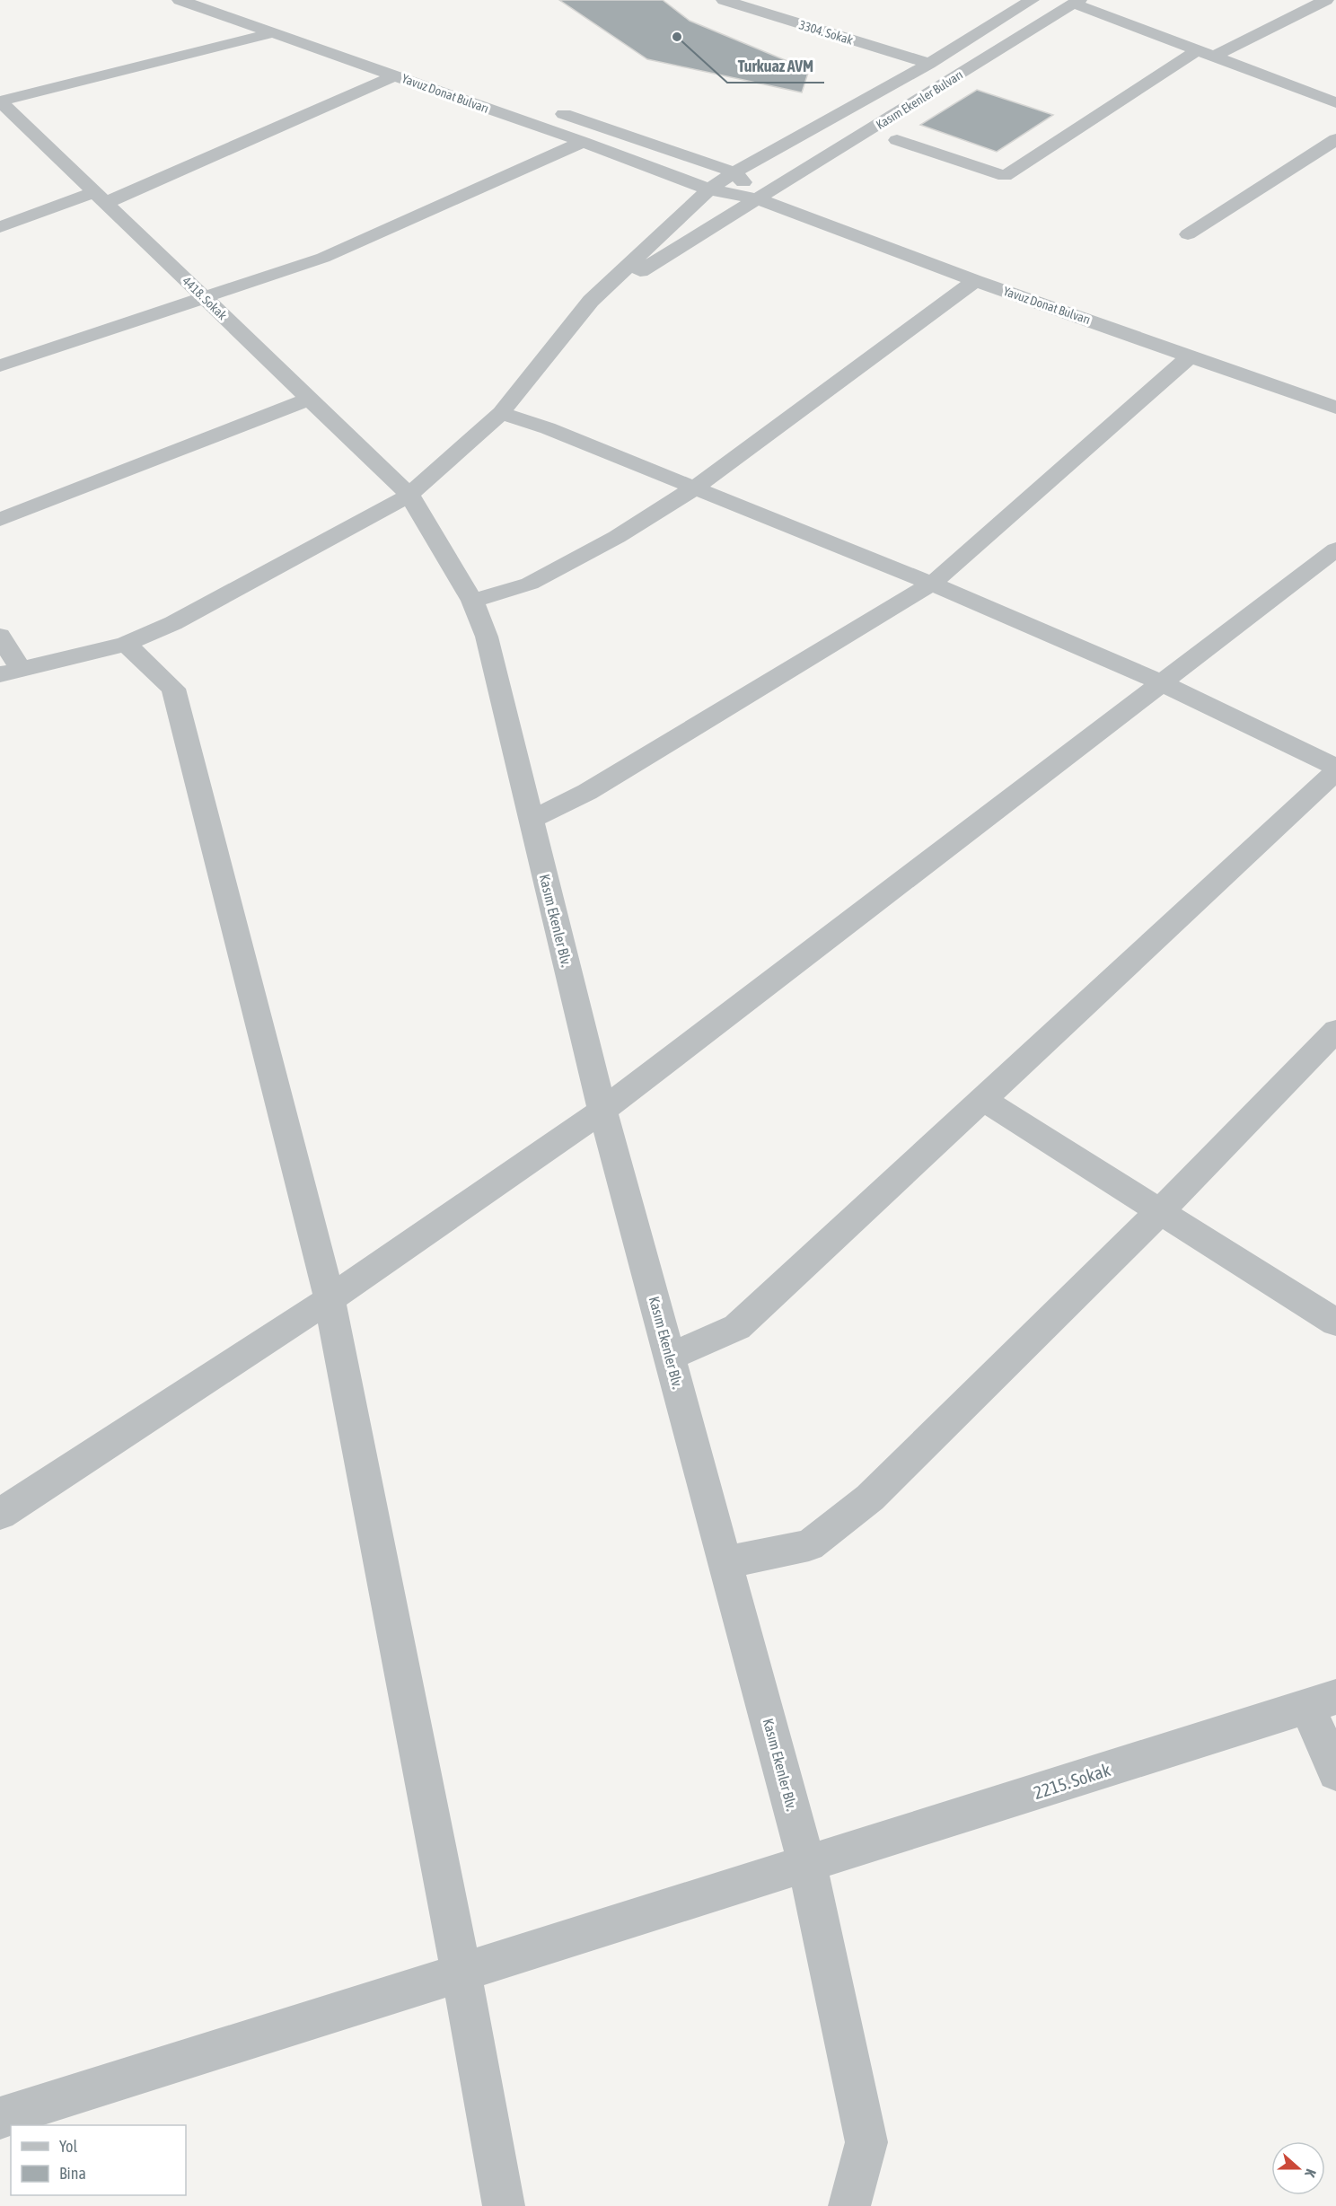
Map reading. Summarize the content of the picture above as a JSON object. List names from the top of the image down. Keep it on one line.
{"streets":{"street":["3304. Sokak","Yavuz Donat Bulvarı","Kasım Ekenler Bulvarı","4418. Sokak","Kasım Ekenler Blv.","2215. Sokak"]},"crossings":[["3304. Sokak","Kasım Ekenler Bulvarı"],["Yavuz Donat Bulvarı","Kasım Ekenler Bulvarı"],["4418. Sokak","Kasım Ekenler Blv."],["Kasım Ekenler Blv.","2215. Sokak"]],"places":["Turkuaz AVM"],"legend":["Yol","Bina"],"north":"right"}
